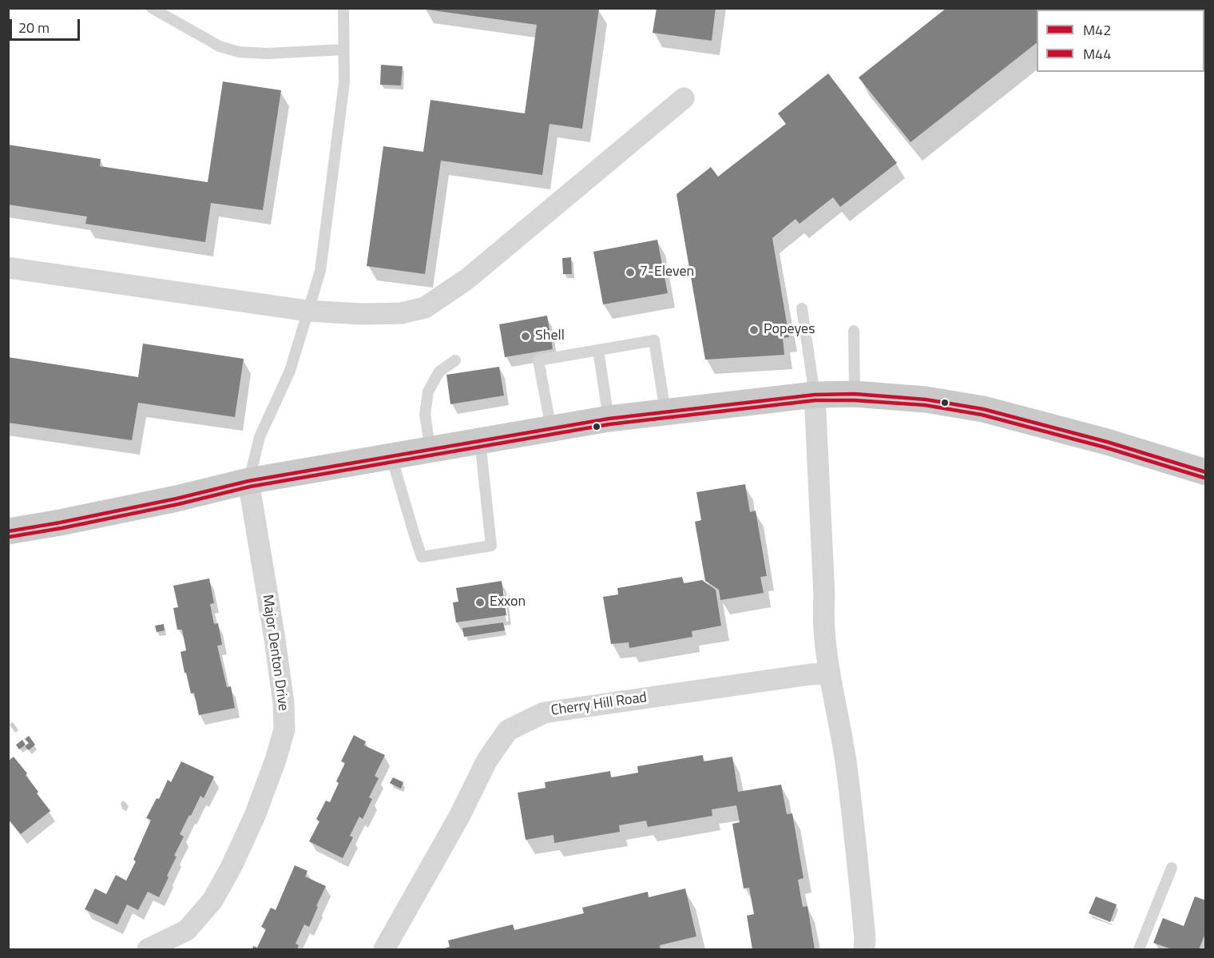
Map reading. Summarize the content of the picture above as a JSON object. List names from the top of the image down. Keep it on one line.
{"streets":{"street":["Major Denton Drive","Cherry Hill Road"]},"places":["7-Eleven","Popeyes","Shell","Exxon"],"lines":["transit line M42","transit line M44"],"legend":["M42","M44"],"scale_bar":"20 m"}
